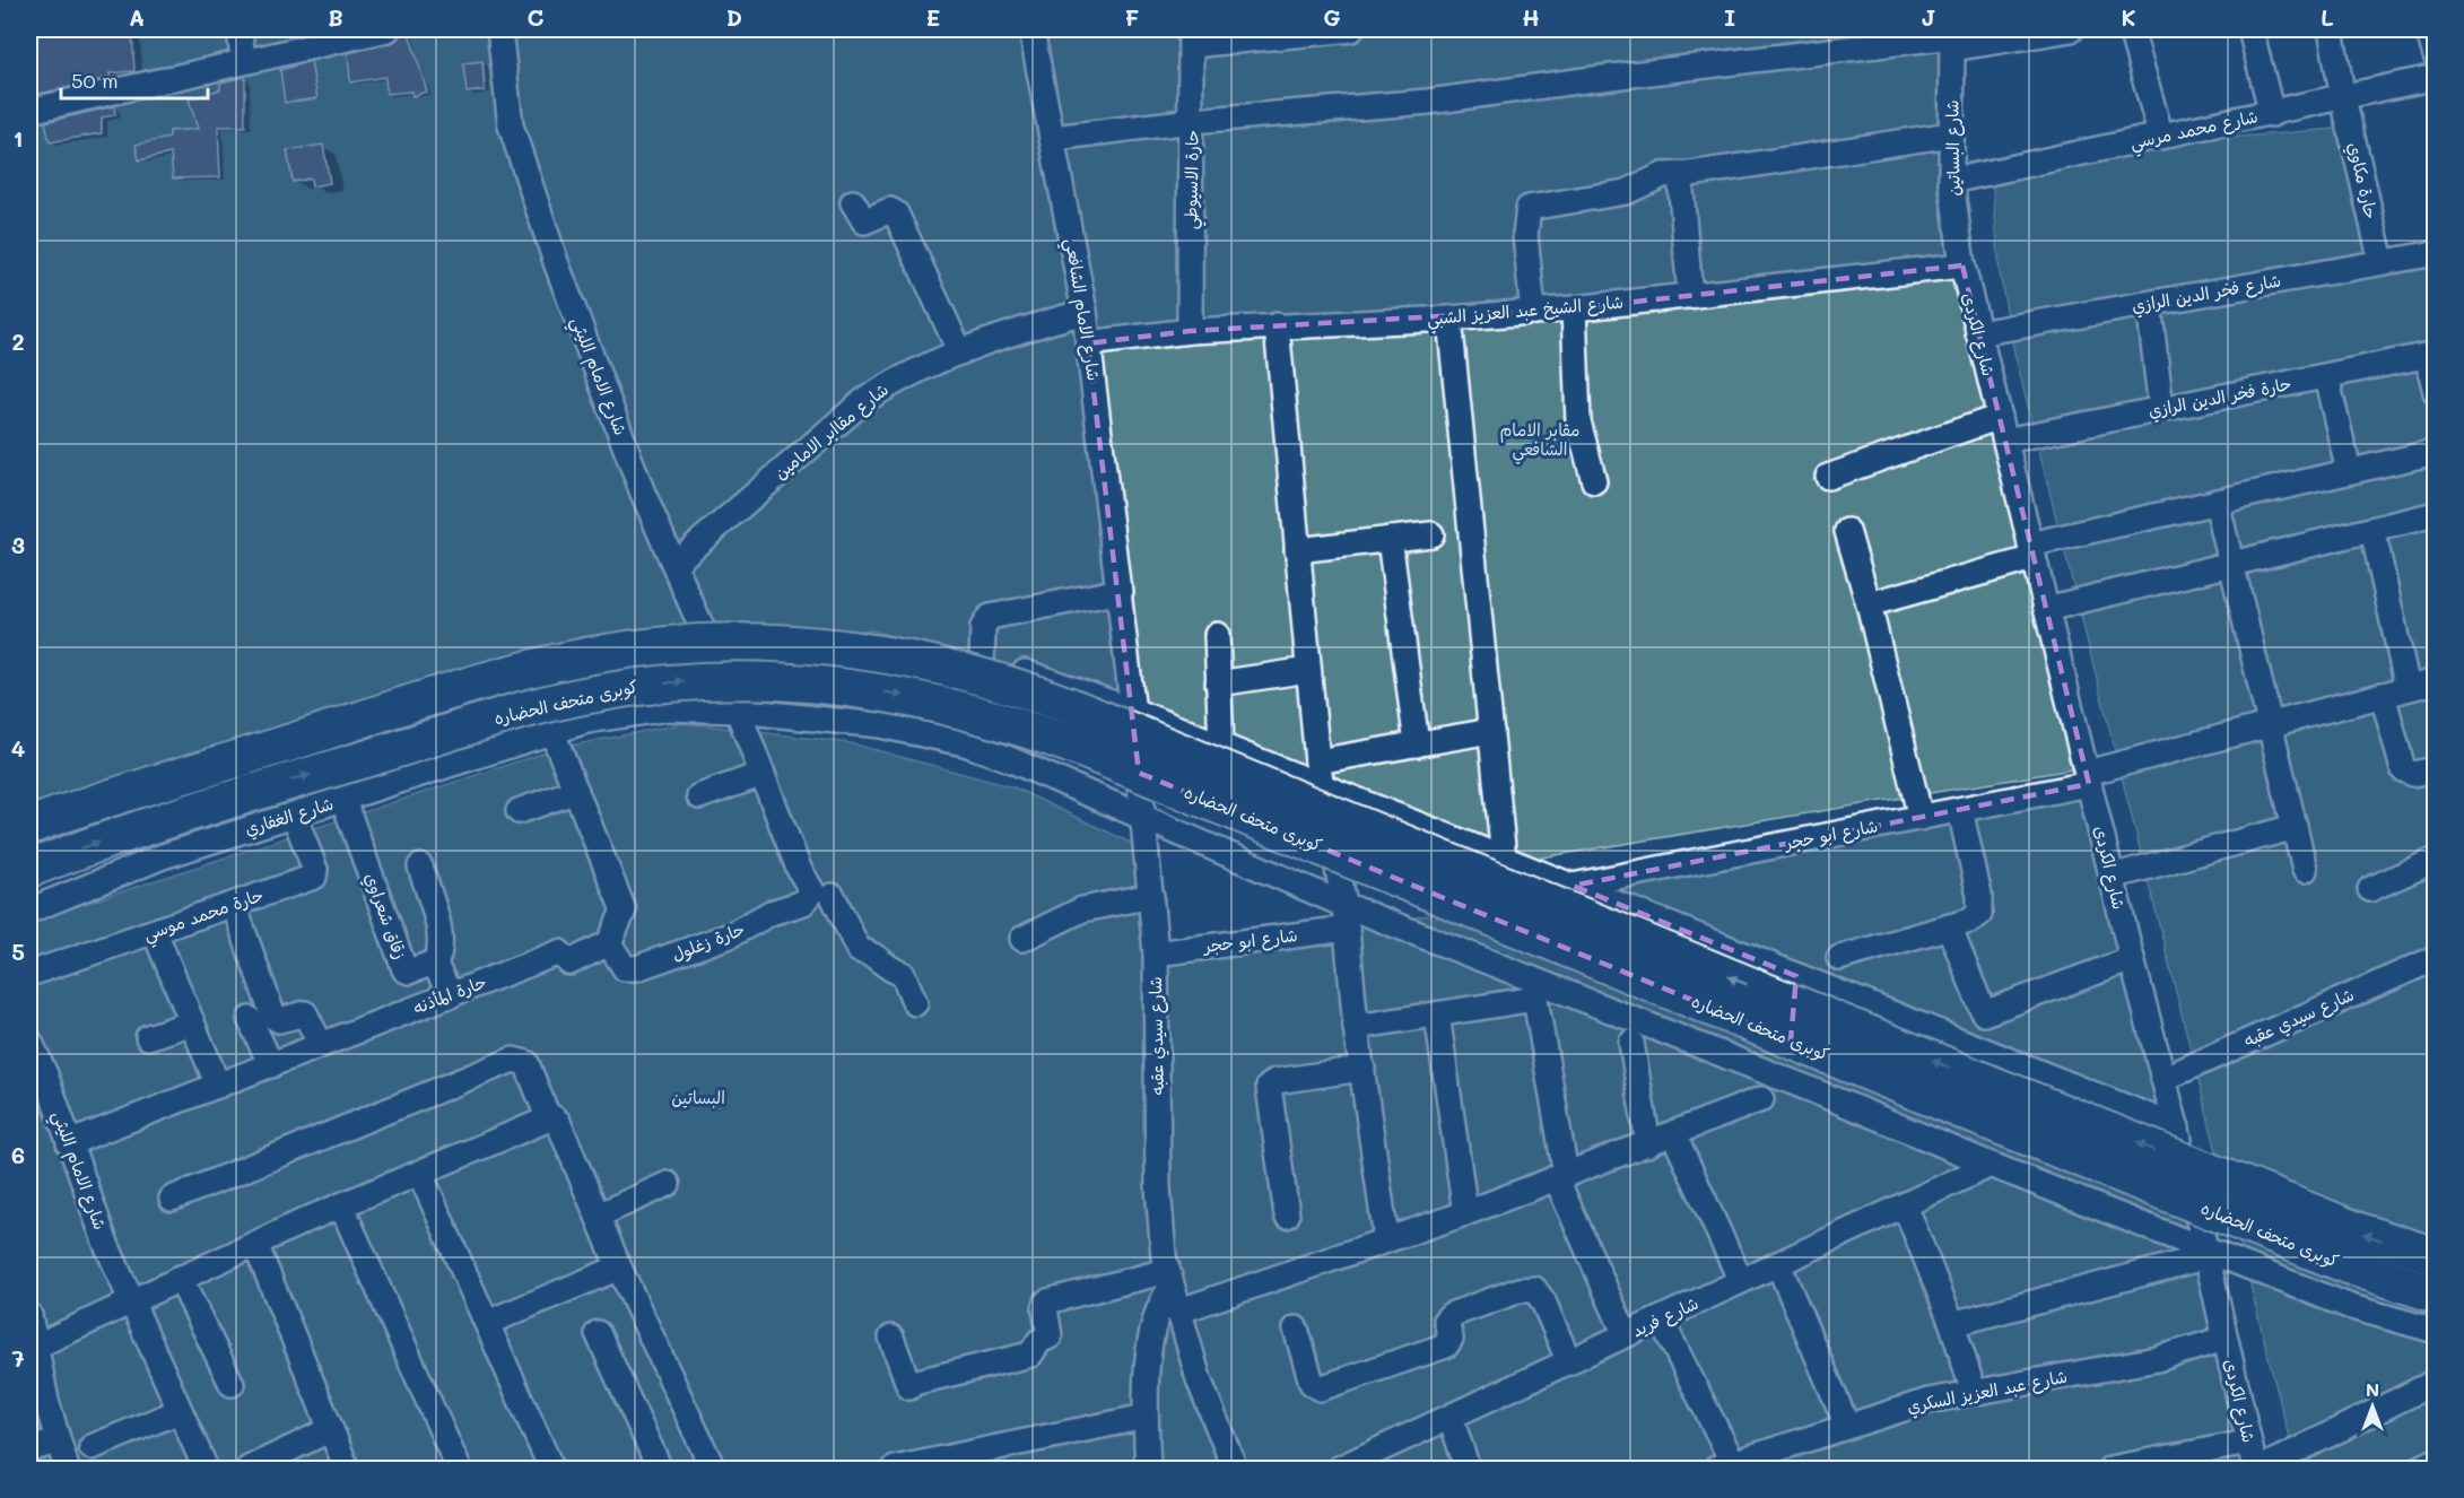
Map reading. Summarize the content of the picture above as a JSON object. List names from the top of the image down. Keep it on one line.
{"streets":{"highway":["كوبرى متحف الحضاره"],"street":["شارع محمد مرسي","شارع البساتين","حارة الاسيوطي","حارة مكاوي","شارع فخر الدين الرازي","شارع الامام الشافعي","شارع الشيخ عبد العزيز الشبي","شارع الكردى","شارع الامام الليثي","حارة فخر الدين الرازي","شارع مقاابر الامامين","شارع الغفاري","شارع ابو حجر","حارة محمد موسي","زقاق شعراوي","حارة زغلول","حارة المأذنه","شارع سيدي عقبه","شارع فريد","شارع عبد العزيز السكري"]},"crossings":[["شارع محمد مرسي","شارع البساتين"],["شارع محمد مرسي","حارة مكاوي"],["شارع البساتين","شارع الشيخ عبد العزيز الشبي"],["شارع البساتين","شارع الكردى"],["حارة الاسيوطي","شارع الشيخ عبد العزيز الشبي"],["حارة مكاوي","شارع فخر الدين الرازي"],["شارع فخر الدين الرازي","شارع الكردى"],["شارع الامام الشافعي","شارع الشيخ عبد العزيز الشبي"],["شارع الامام الشافعي","شارع مقاابر الامامين"],["شارع الامام الشافعي","شارع سيدي عقبه"],["شارع الشيخ عبد العزيز الشبي","شارع الكردى"],["شارع الكردى","حارة فخر الدين الرازي"],["شارع الكردى","شارع الغفاري"],["شارع الكردى","شارع ابو حجر"],["شارع الكردى","شارع سيدي عقبه"],["شارع الكردى","شارع عبد العزيز السكري"],["شارع الامام الليثي","شارع مقاابر الامامين"],["شارع الامام الليثي","شارع الغفاري"],["شارع الامام الليثي","حارة المأذنه"],["شارع الغفاري","حارة محمد موسي"],["شارع الغفاري","زقاق شعراوي"],["شارع الغفاري","شارع سيدي عقبه"],["شارع الغفاري","شارع فريد"],["شارع ابو حجر","شارع سيدي عقبه"],["حارة زغلول","حارة المأذنه"]],"parks":["مقابر الامام الشافعي","البساتين"],"scale_bar":"50 m","north":"top","grid":{"columns":["A","B","C","D","E","F","G","H","I","J","K","L"],"rows":["1","2","3","4","5","6","7"]}}
